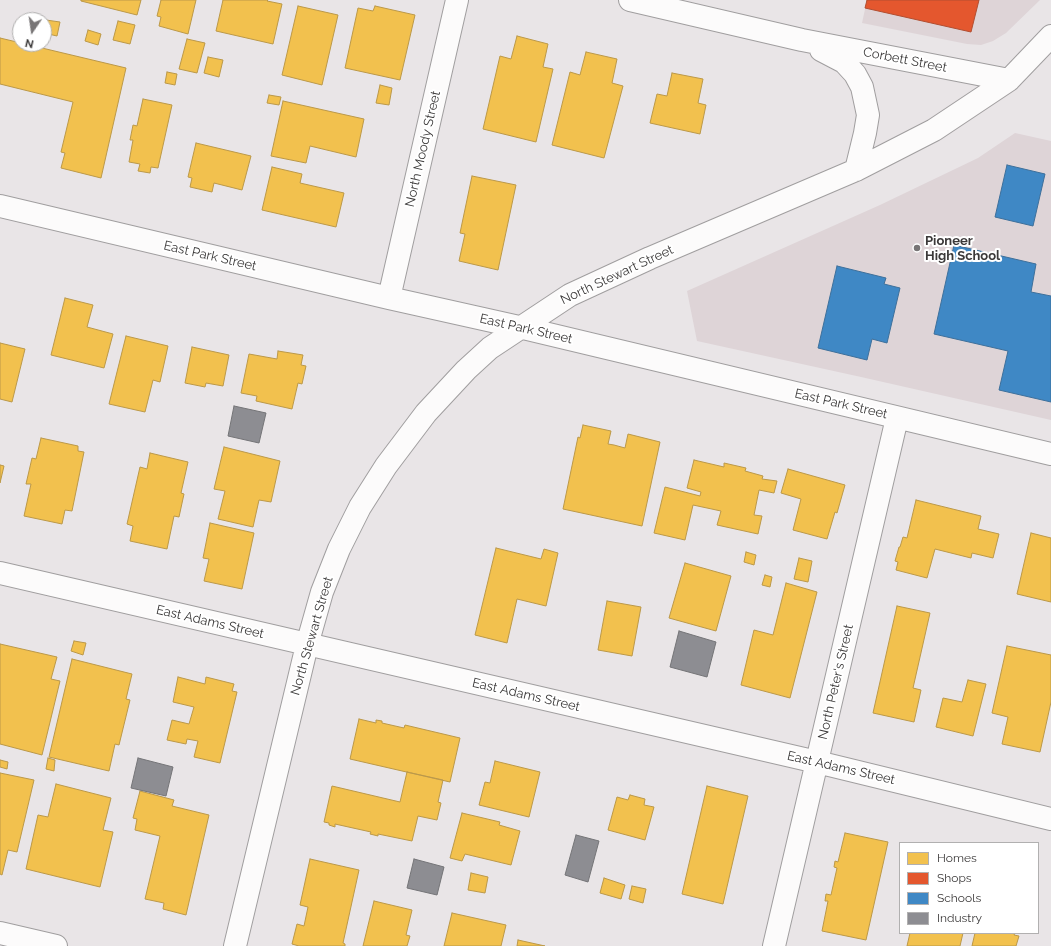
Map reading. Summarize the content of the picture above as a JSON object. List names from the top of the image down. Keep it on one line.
{"streets":{"street":["Corbett Street","North Moody Street","East Park Street","North Stewart Street","East Adams Street","North Peter's Street"]},"crossings":[["Corbett Street","North Stewart Street"],["North Moody Street","East Park Street"],["East Park Street","North Stewart Street"],["East Park Street","North Peter's Street"],["North Stewart Street","East Adams Street"],["East Adams Street","North Peter's Street"]],"places":["Pioneer High School"],"legend":["Homes","Shops","Schools","Industry"],"north":"bottom"}
